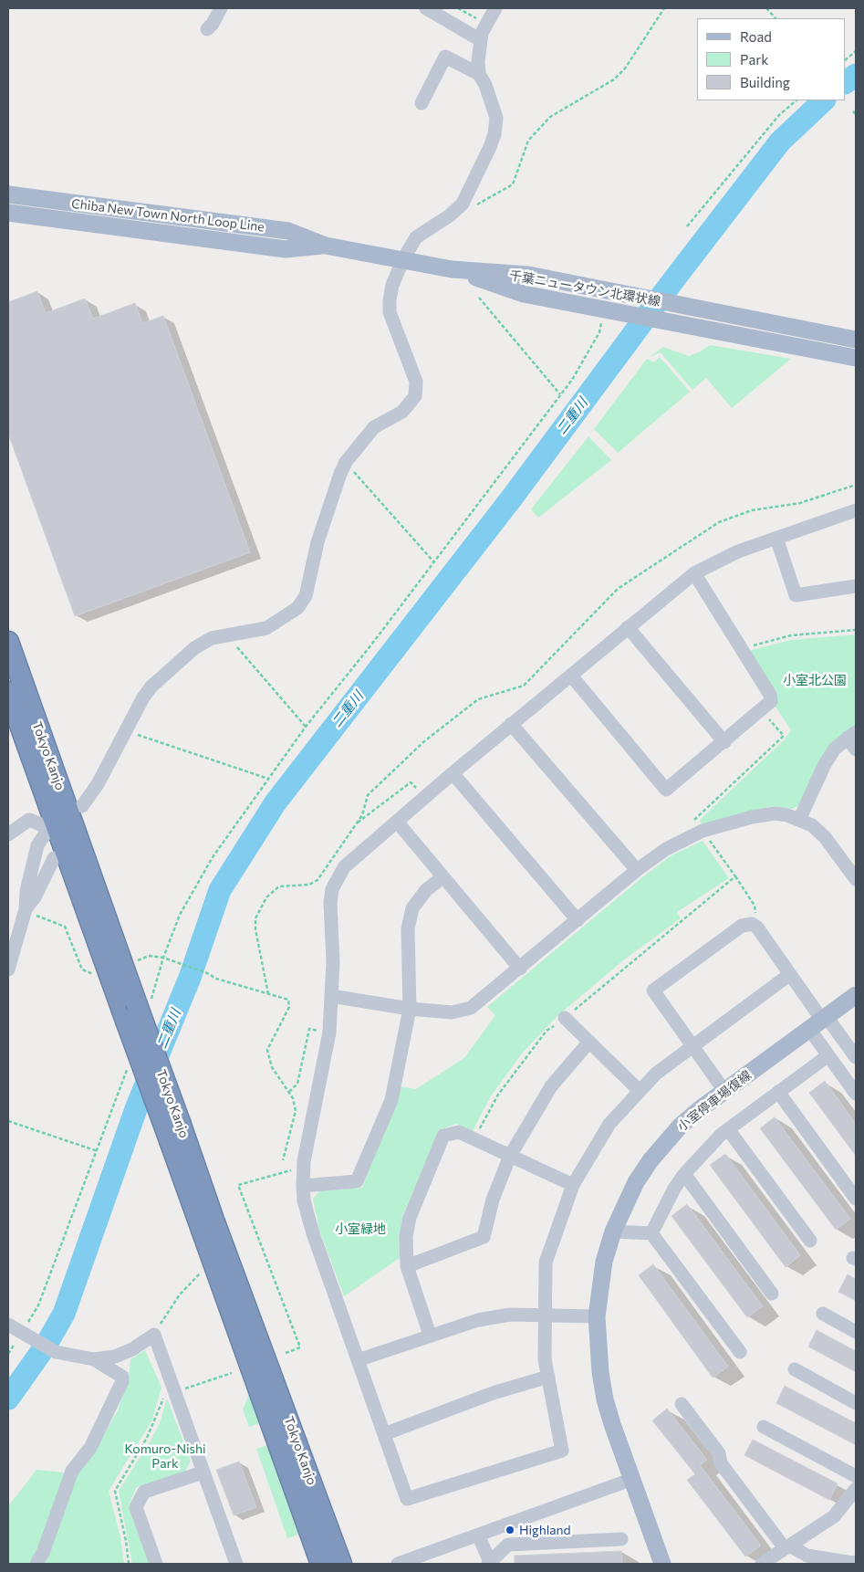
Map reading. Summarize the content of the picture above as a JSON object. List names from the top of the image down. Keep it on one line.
{"streets":{"highway":["Tokyo Kanjo"],"main road":["Chiba New Town North Loop Line","千葉ニュータウン北環状線","小室停車場復線"]},"crossings":[["Chiba New Town North Loop Line","千葉ニュータウン北環状線"]],"water":["二重川"],"parks":["小室北公園","小室緑地","Komuro-Nishi Park"],"places":["Highland"],"legend":["Road","Park","Building"]}
